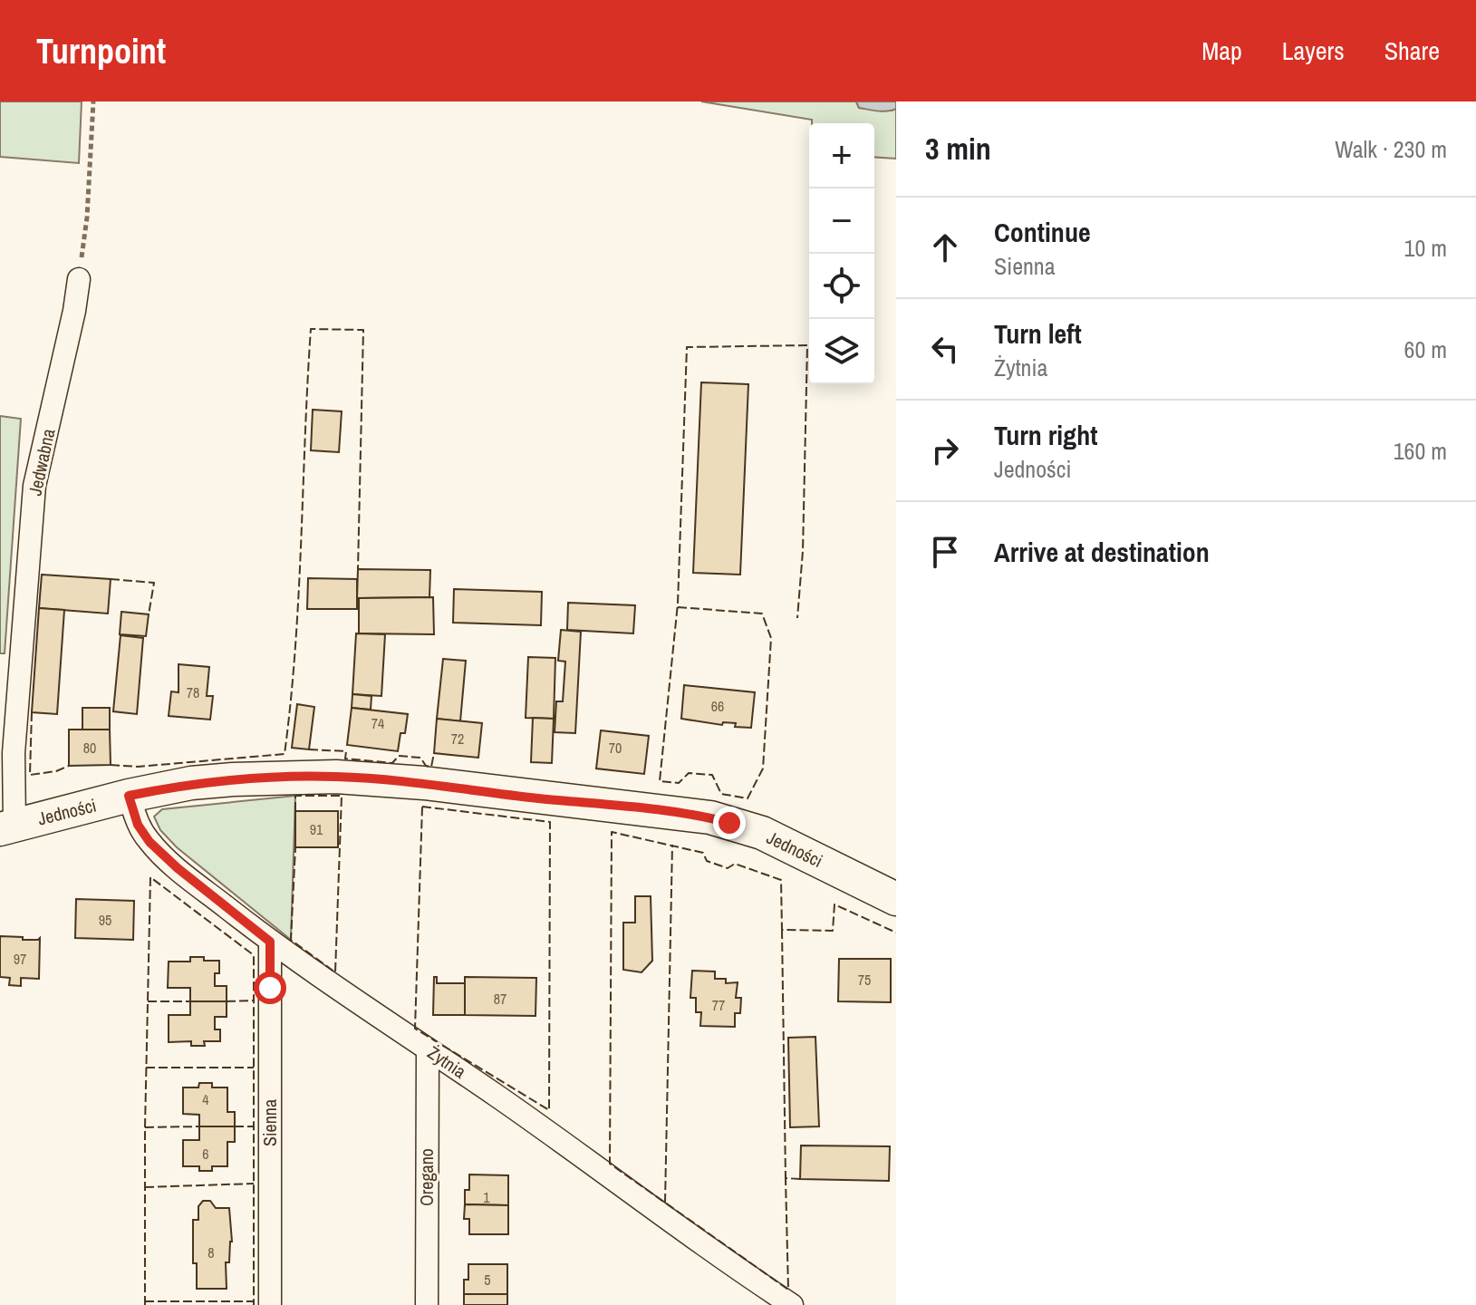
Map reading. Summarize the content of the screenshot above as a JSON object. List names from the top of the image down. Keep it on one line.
{"streets":{"street":["Jedwabna","Jedności","Żytnia","Sienna","Oregano"]},"crossings":[["Jedwabna","Jedności"],["Jedności","Żytnia"],["Żytnia","Sienna"],["Żytnia","Oregano"]],"house_numbers":["78","66","74","72","80","70","91","95","97","75","87","77","4","6","1","8","5"],"page":{"header":"Turnpoint","nav":["Map","Layers","Share"],"heading":["3 min","Walk · 230 m"],"map_buttons":["+","−"],"list":[["Continue","Sienna","10 m"],["Turn left","Żytnia","60 m"],["Turn right","Jedności","160 m"],"Arrive at destination"]}}
